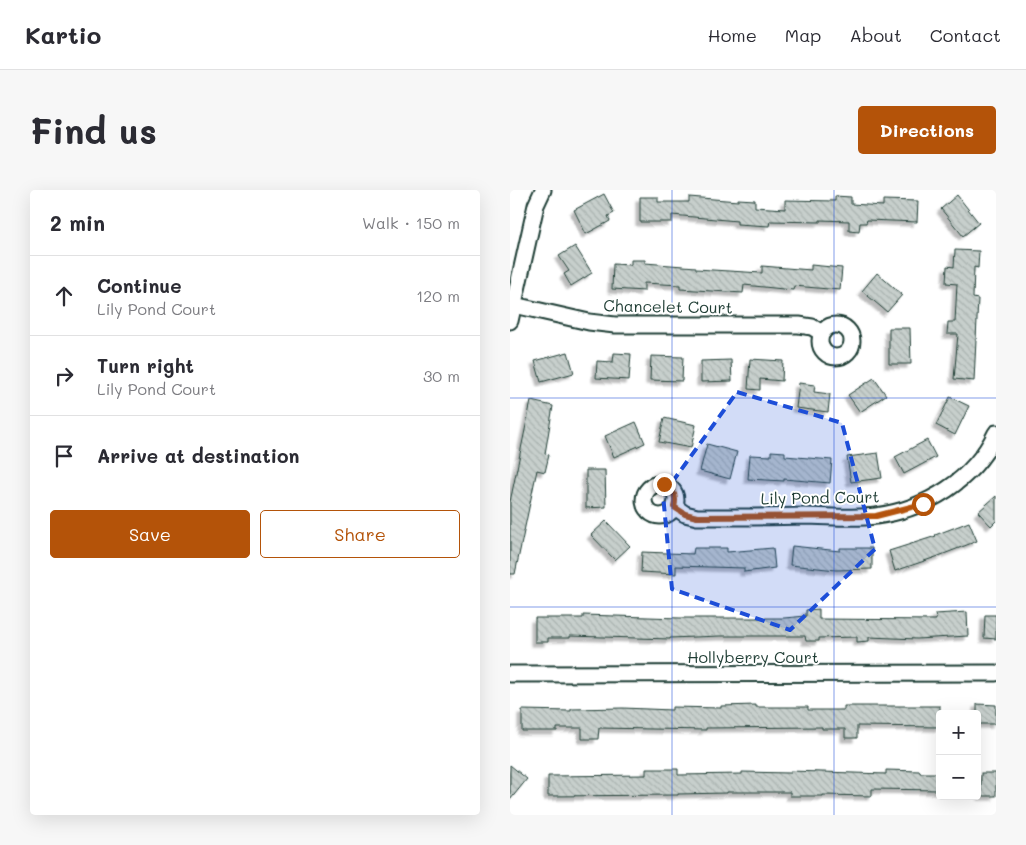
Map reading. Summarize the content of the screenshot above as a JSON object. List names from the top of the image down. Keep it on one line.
{"streets":{"street":["Chancelet Court","Lily Pond Court","Hollyberry Court"]},"page":{"header":"Kartio","nav":["Home","Map","About","Contact"],"buttons":["Directions",["Save","Share"]],"title":"Find us","heading":["2 min","Walk · 150 m"],"list":[["Continue","Lily Pond Court","120 m"],["Turn right","Lily Pond Court","30 m"],"Arrive at destination"],"map_buttons":["+","−"]}}
